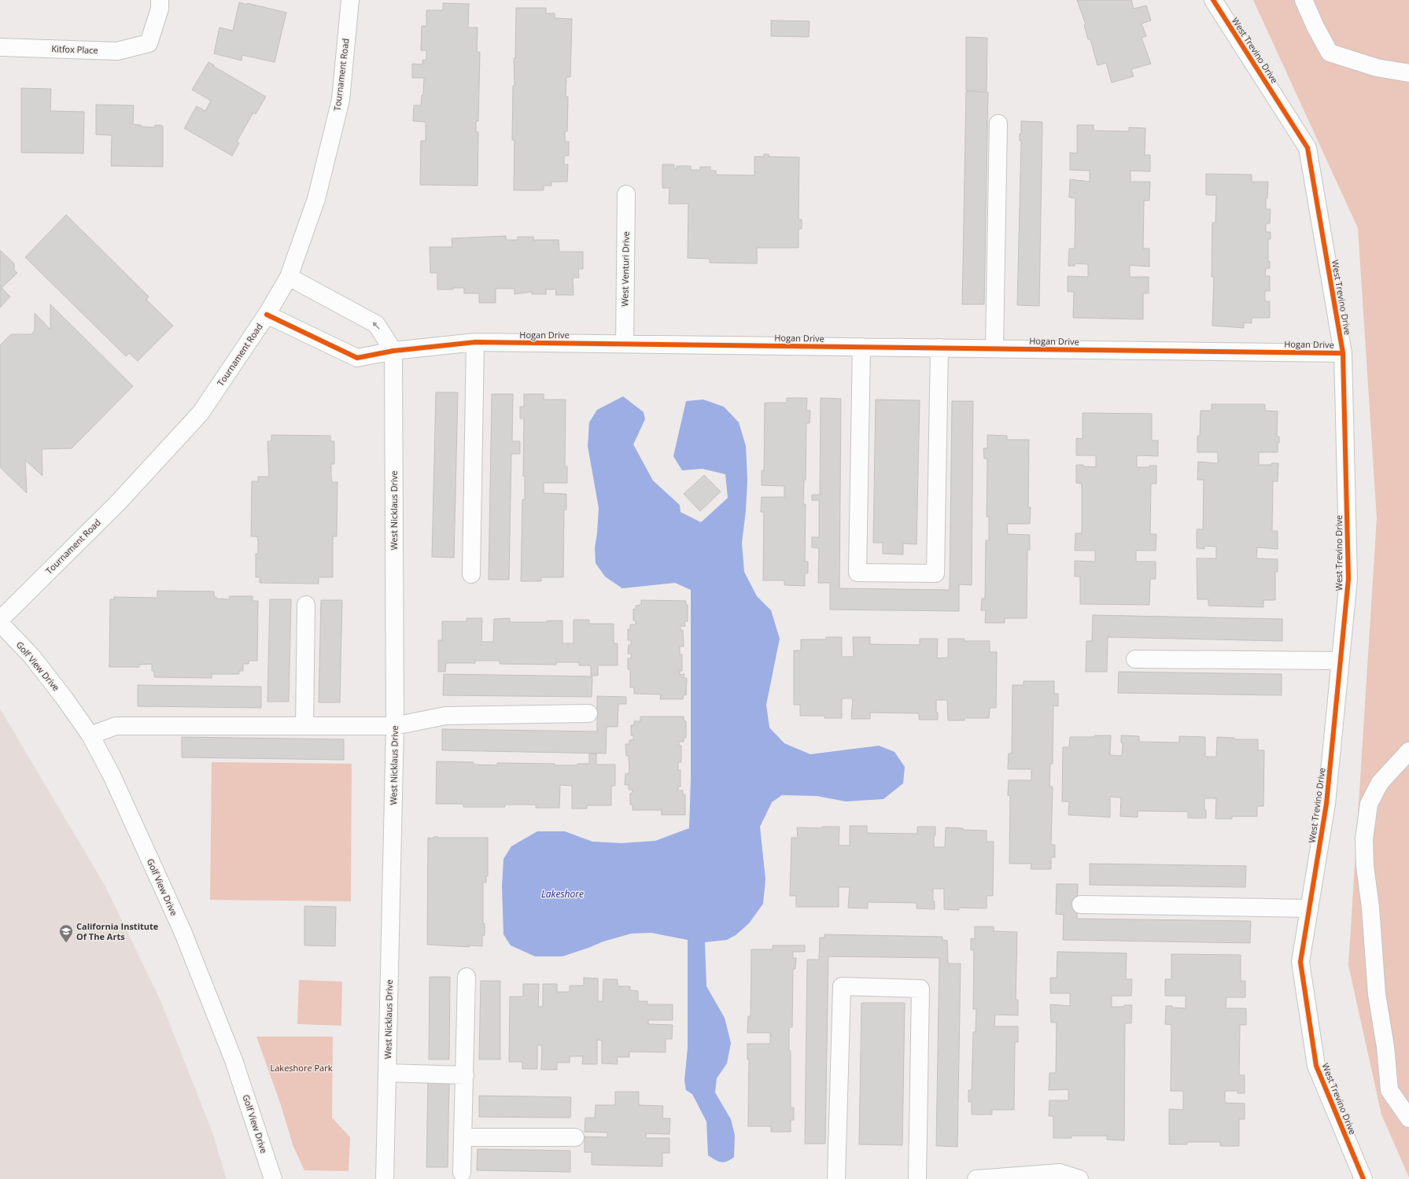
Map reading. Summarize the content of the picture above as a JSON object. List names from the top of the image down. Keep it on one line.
{"streets":{"street":["Kitfox Place","West Trevino Drive","Tournament Road","West Venturi Drive","Hogan Drive","West Nicklaus Drive","Golf View Drive"]},"crossings":[["West Trevino Drive","Hogan Drive"],["Tournament Road","Hogan Drive"],["West Venturi Drive","Hogan Drive"],["Hogan Drive","West Nicklaus Drive"]],"water":["Lakeshore"],"parks":["Lakeshore Park"],"places":{"school or university":["California Institute Of The Arts"]}}
